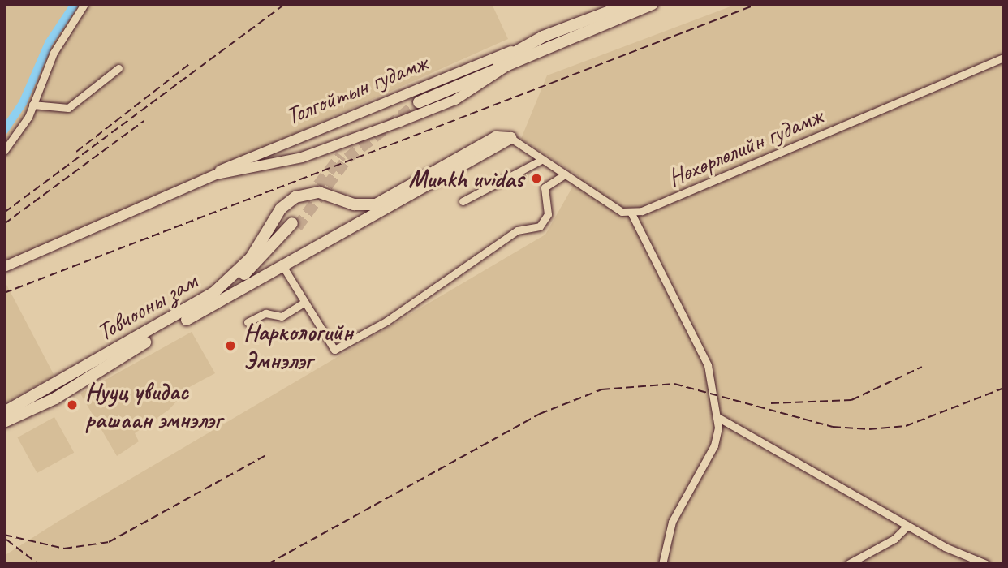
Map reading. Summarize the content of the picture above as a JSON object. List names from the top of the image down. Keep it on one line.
{"streets":{"highway":["Товчооны зам"],"main road":["Толгойтын гудамж"],"street":["Нөхөрлөлийн гудамж"]},"places":["Munkh uvidas","Наркологийн Эмнэлэг","Нууц увидас рашаан эмнэлэг"]}
